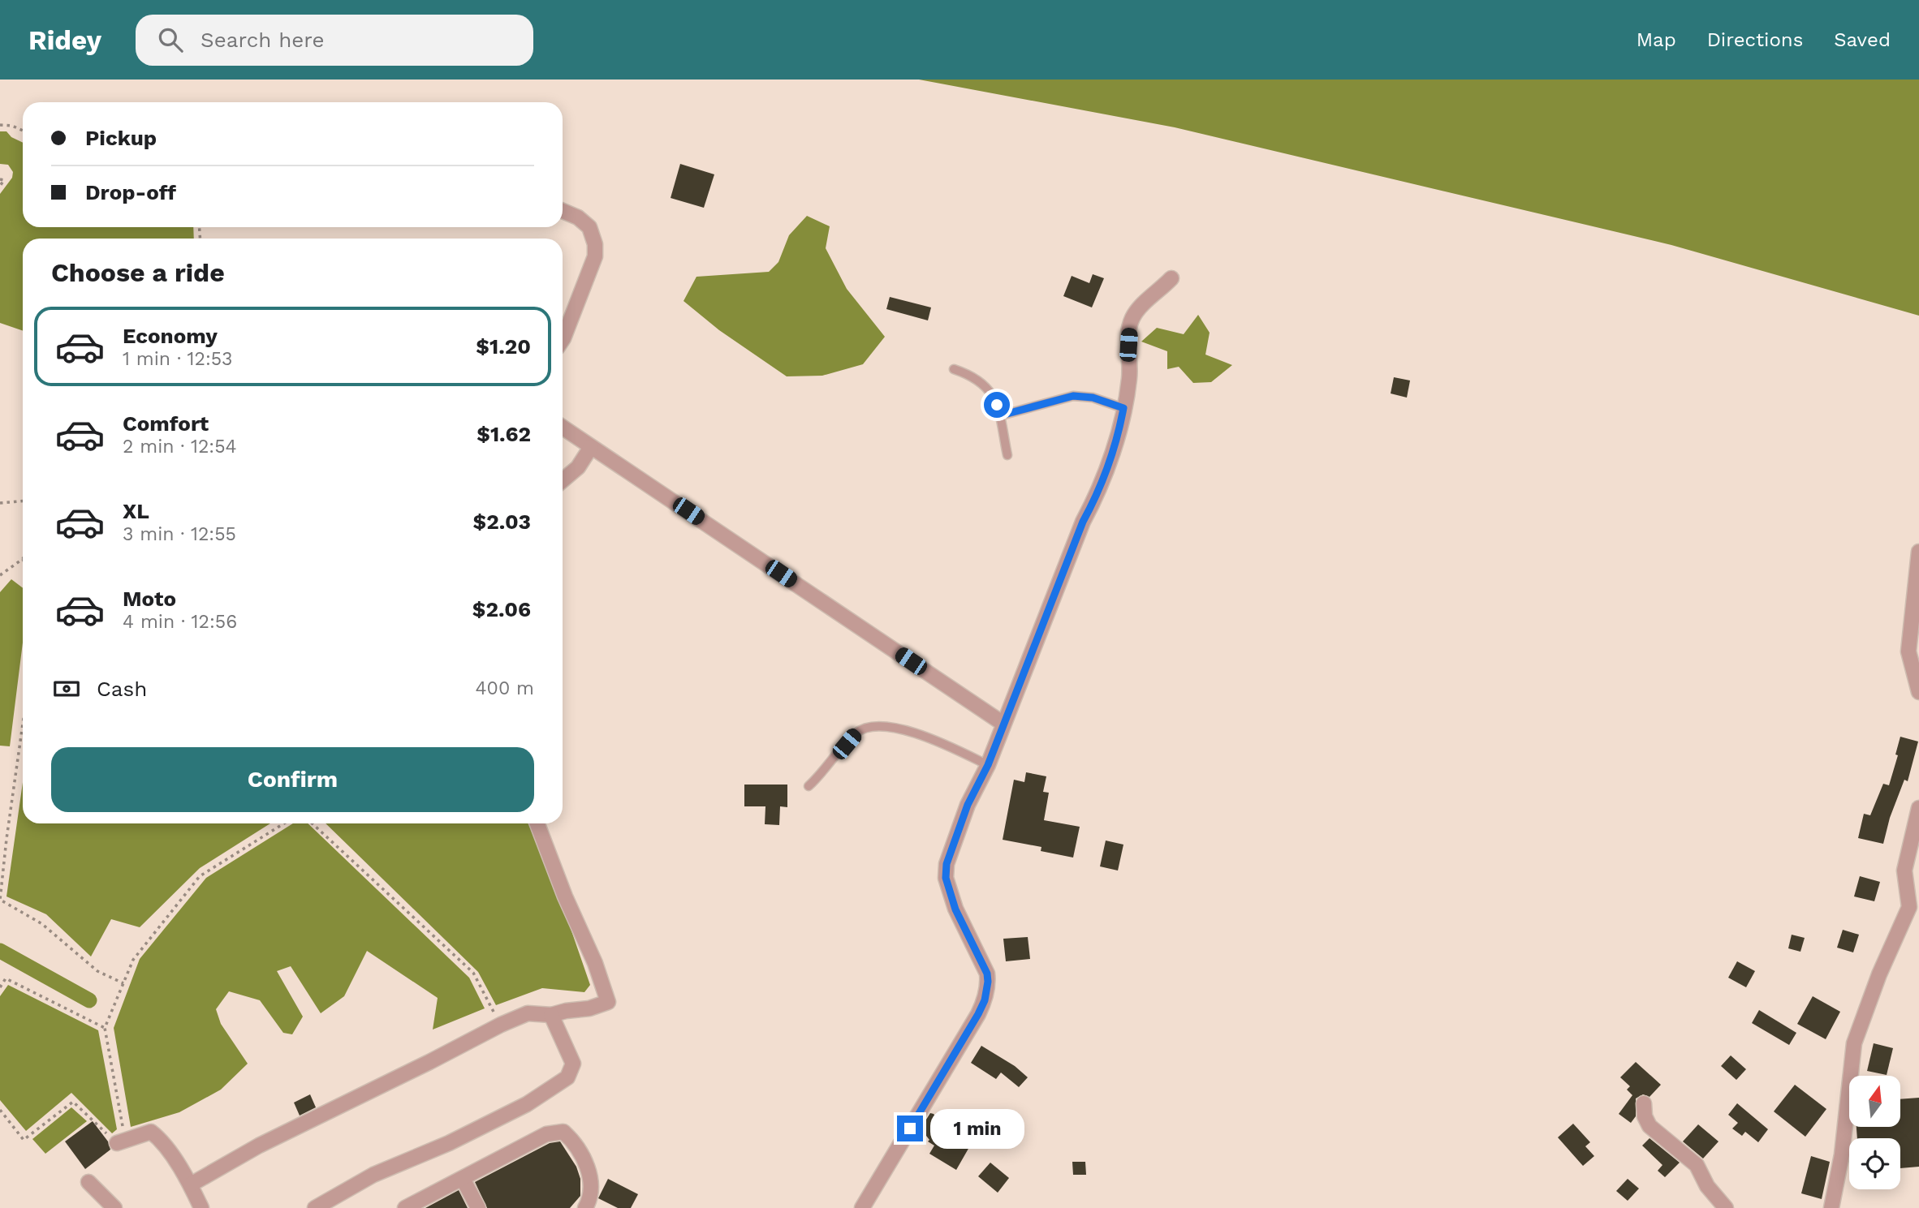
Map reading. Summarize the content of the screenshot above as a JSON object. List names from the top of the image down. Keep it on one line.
{"north":"top","page":{"header":"Ridey","search":"Search here","nav":["Map","Directions","Saved"],"banner":["Pickup","Drop-off"],"heading":"Choose a ride","list":[{"name":"Economy","note":"1 min · 12:53","value":"$1.20"},{"name":"Comfort","note":"2 min · 12:54","value":"$1.62"},{"name":"XL","note":"3 min · 12:55","value":"$2.03"},{"name":"Moto","note":"4 min · 12:56","value":"$2.06"}],"pay":["Cash","400 m"],"buttons":"Confirm","bubble":"1 min"}}
